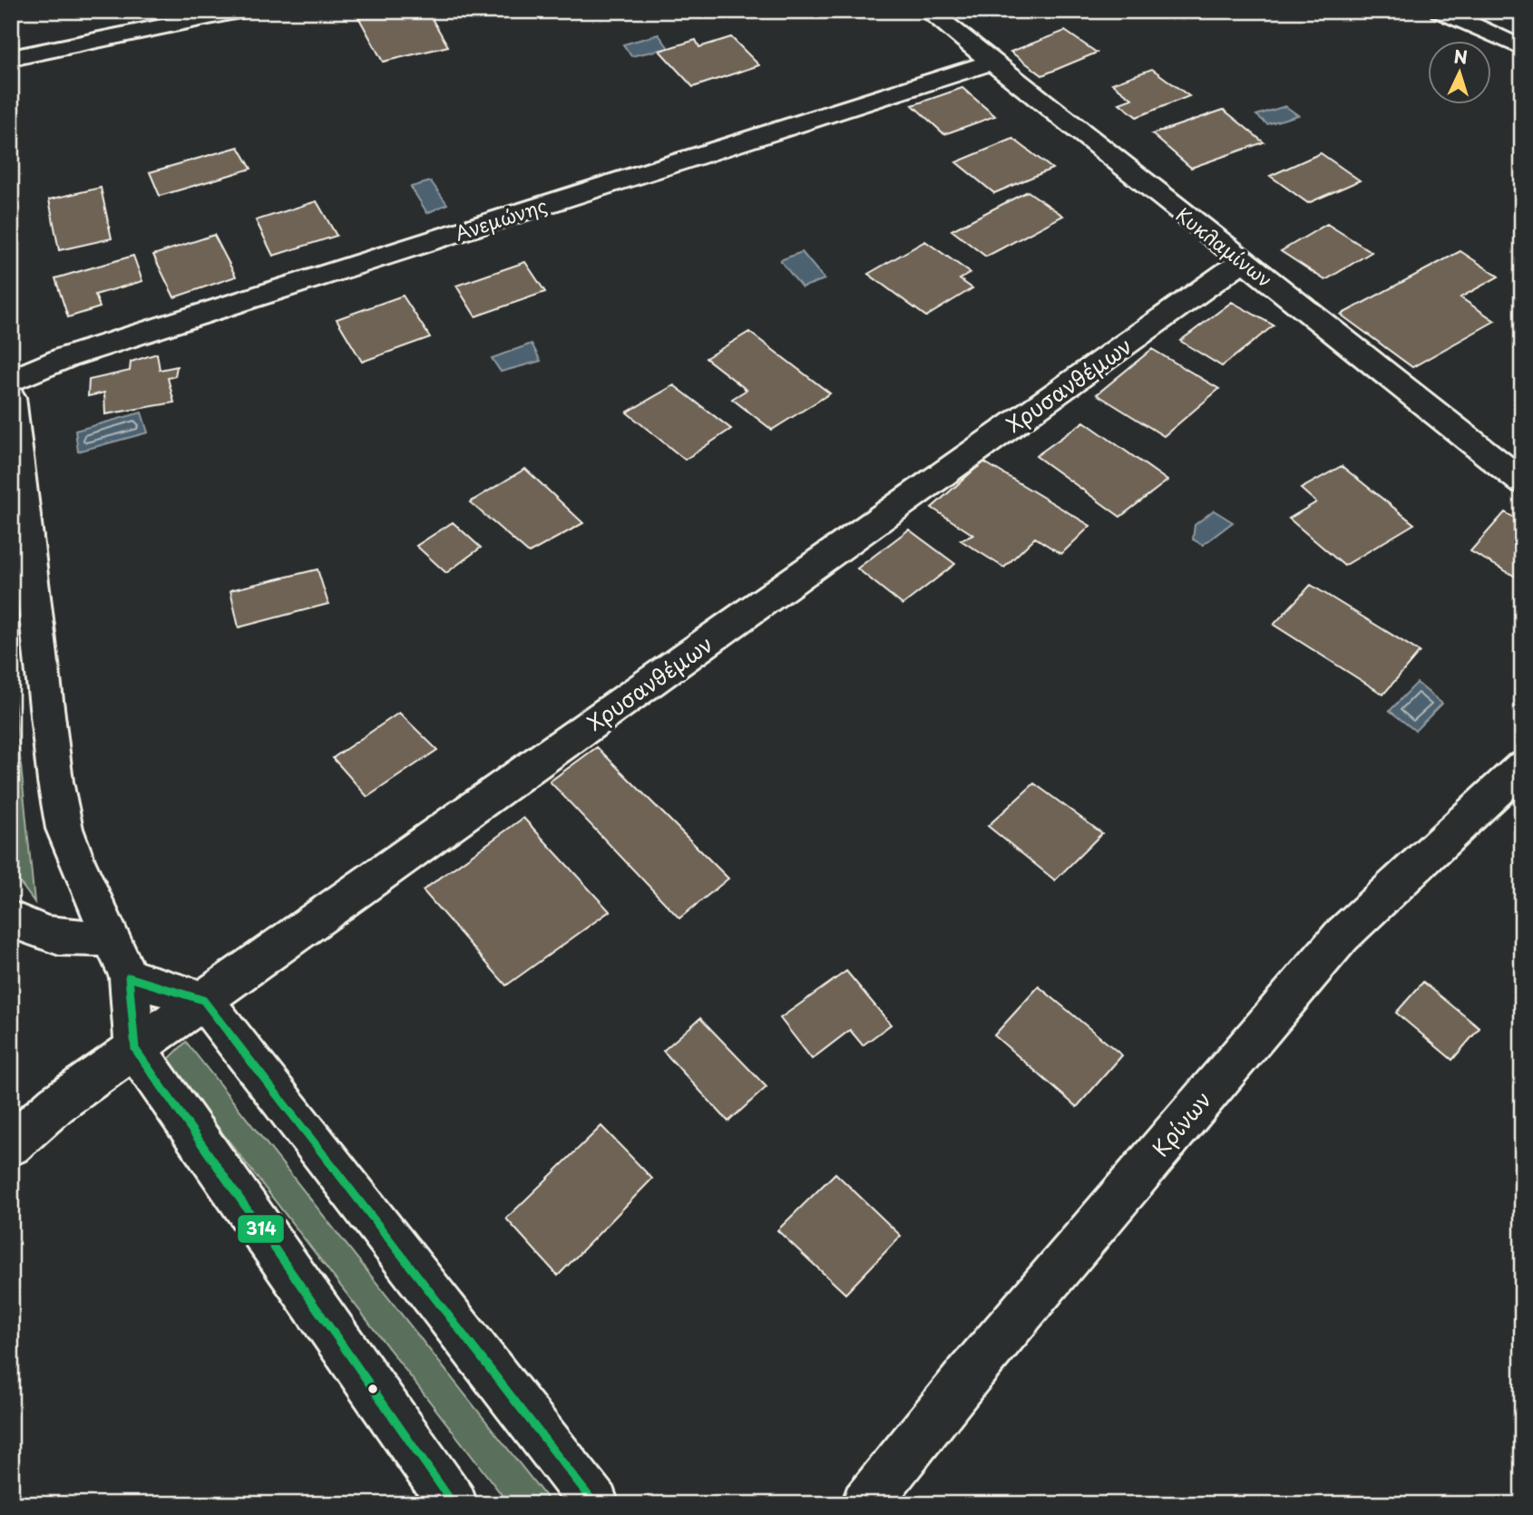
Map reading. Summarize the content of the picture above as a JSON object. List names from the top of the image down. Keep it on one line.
{"streets":{"street":["Ανεμώνης","Κυκλαμίνων","Χρυσανθέμων","Κρίνων"]},"crossings":[["Ανεμώνης","Κυκλαμίνων"],["Κυκλαμίνων","Χρυσανθέμων"]],"lines":["transit line 314"],"north":"top"}
